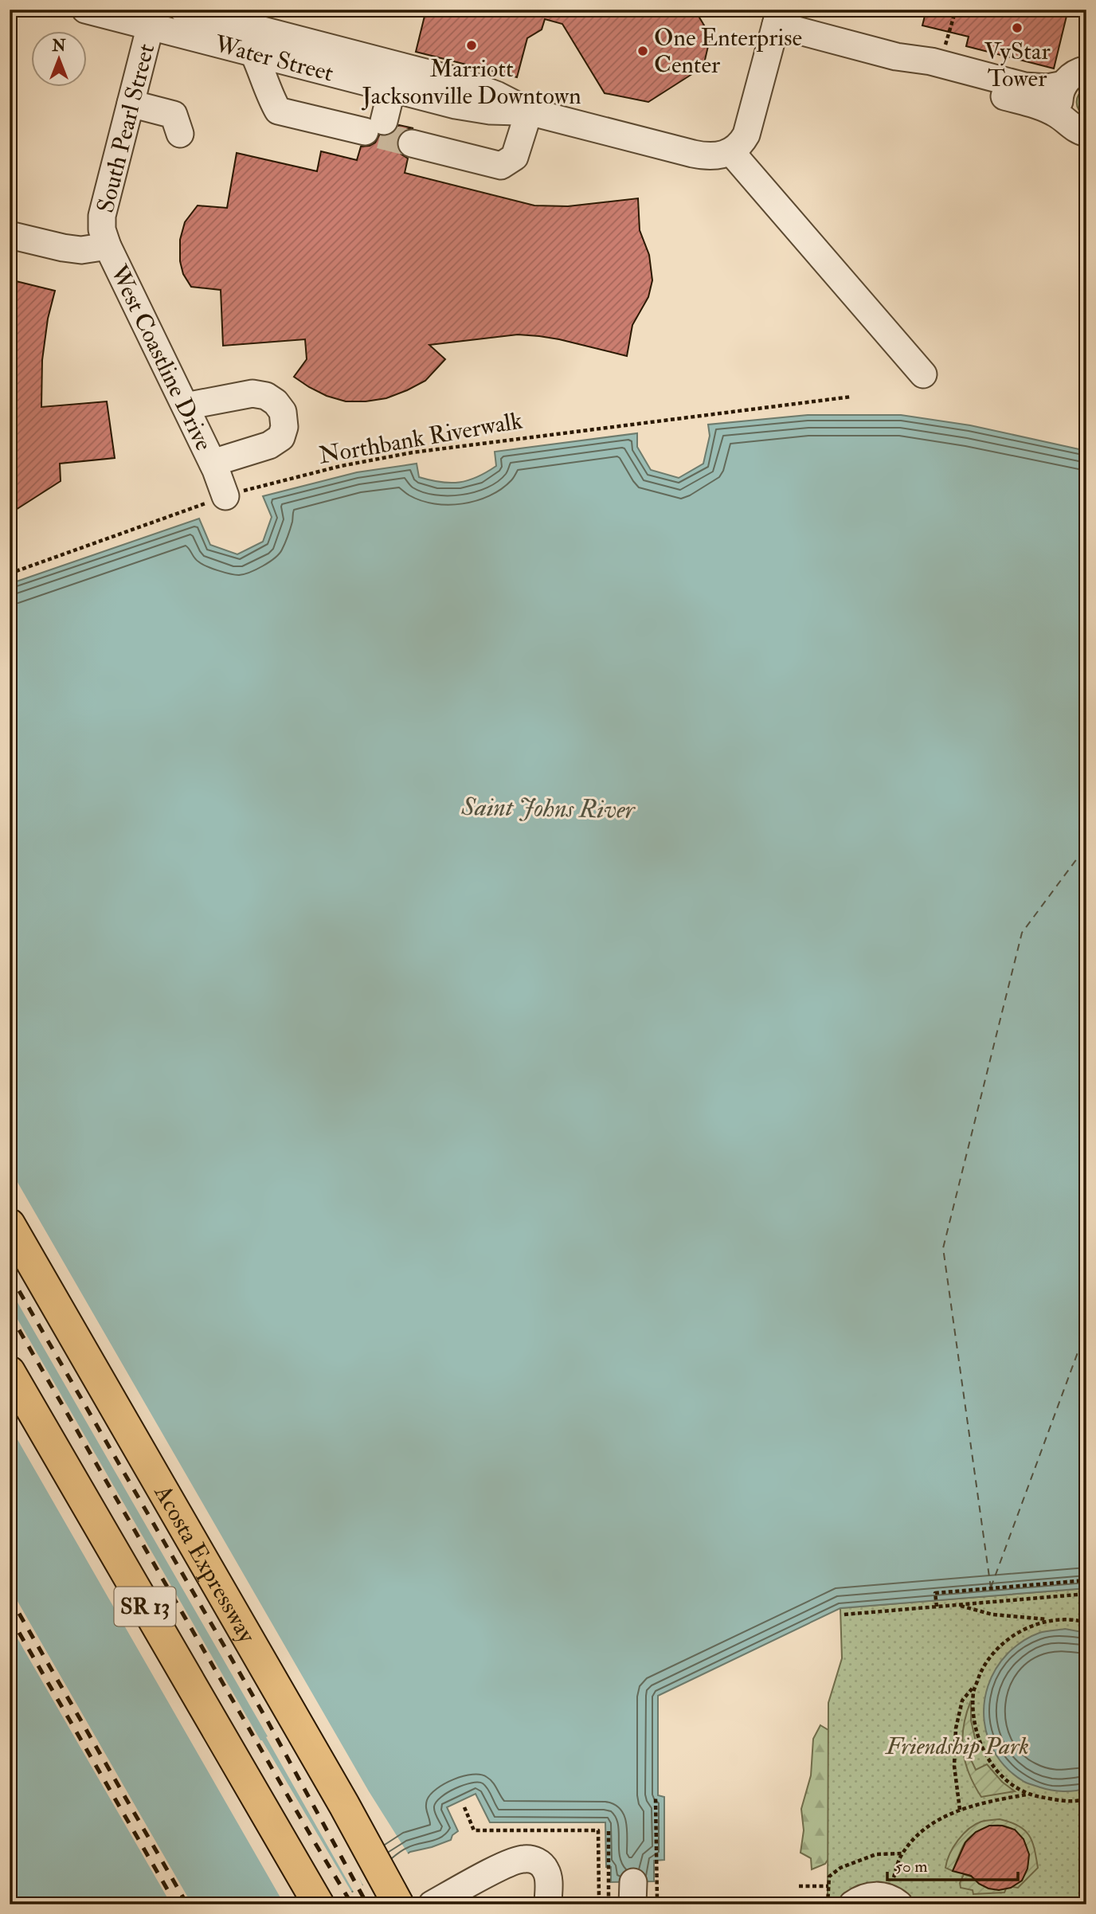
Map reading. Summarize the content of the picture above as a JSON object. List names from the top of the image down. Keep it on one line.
{"streets":{"highway":["Acosta Expressway","SR 13"],"street":["Water Street","South Pearl Street","West Coastline Drive"],"path":["Northbank Riverwalk"]},"crossings":[["Water Street","South Pearl Street"],["South Pearl Street","West Coastline Drive"],["West Coastline Drive","Northbank Riverwalk"]],"water":["Saint Johns River"],"parks":["Friendship Park"],"places":["VyStar Tower","Marriott Jacksonville Downtown","One Enterprise Center"],"scale_bar":"50 m","north":"top"}
